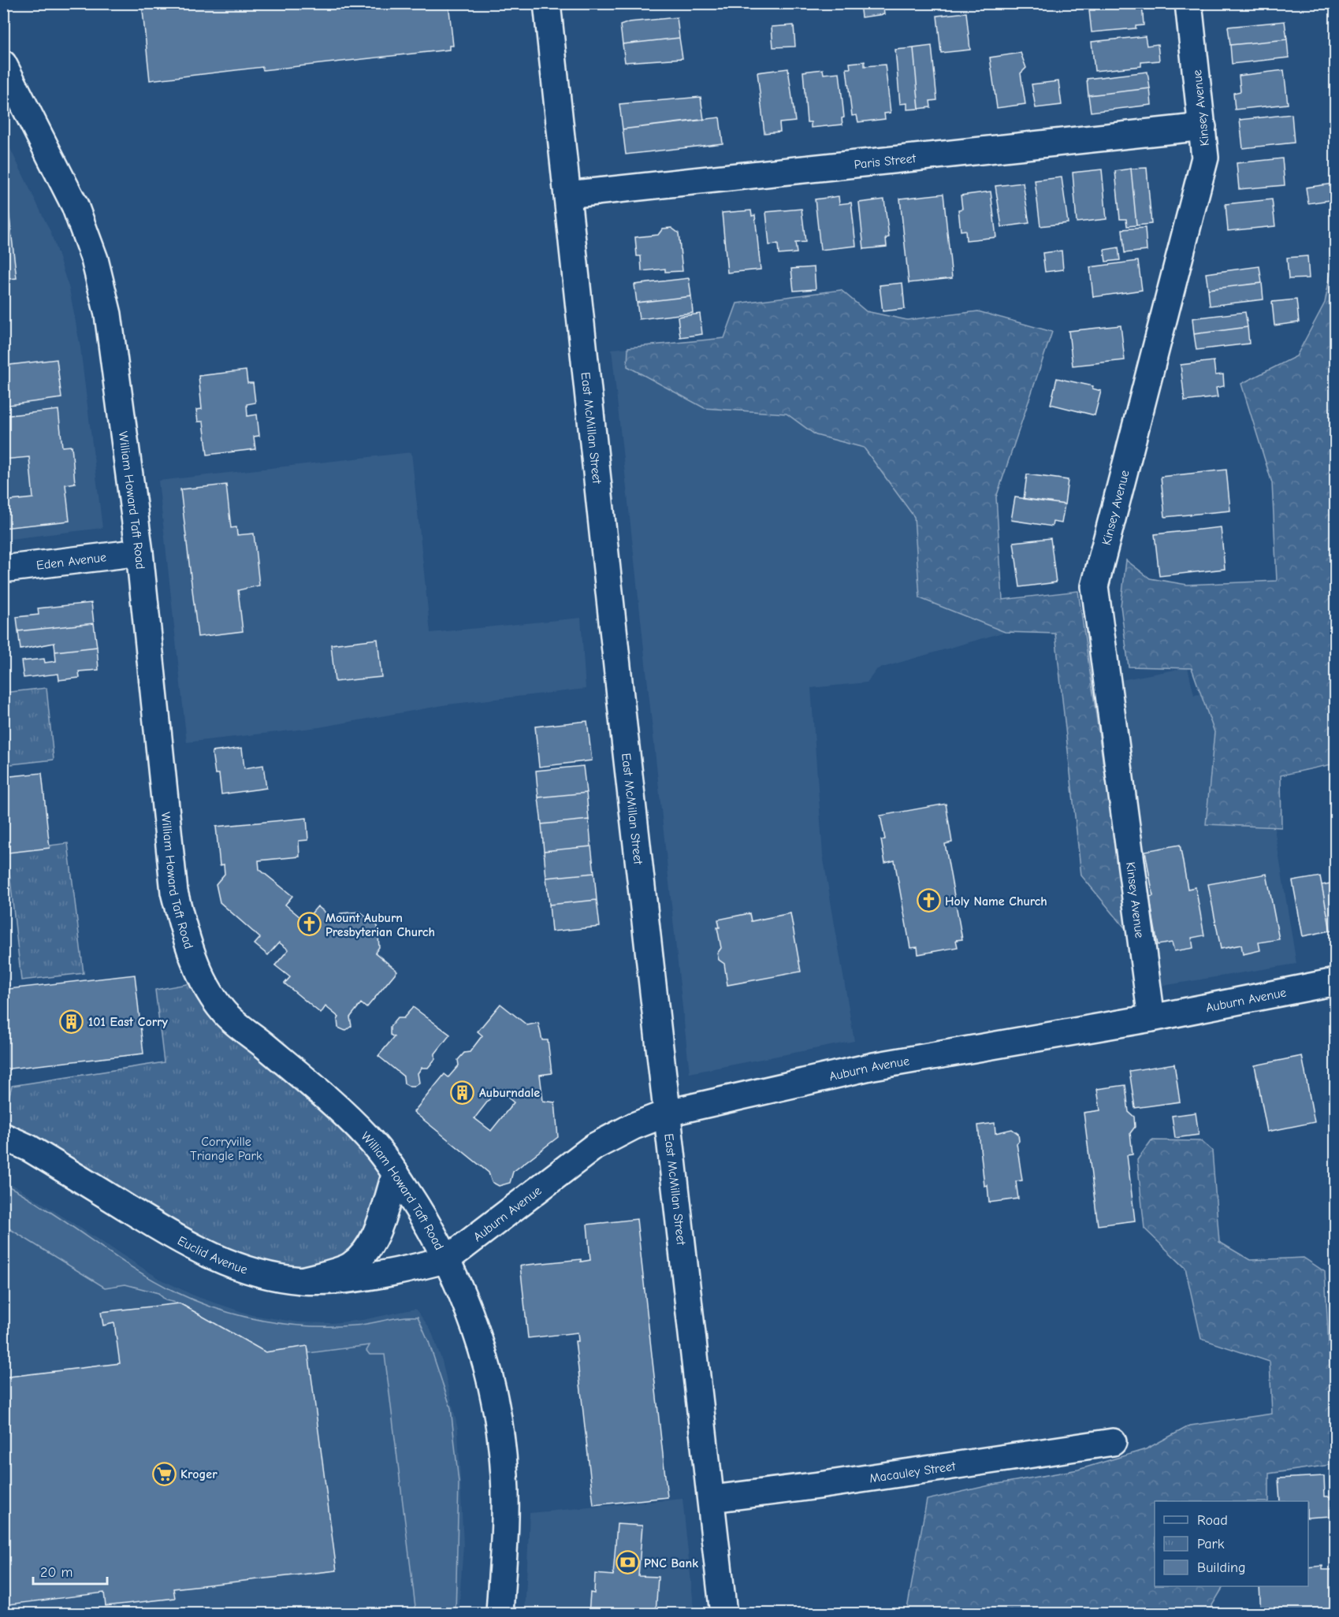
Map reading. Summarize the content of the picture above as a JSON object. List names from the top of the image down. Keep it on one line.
{"streets":{"main road":["Kinsey Avenue","Paris Street","East McMillan Street","William Howard Taft Road","Eden Avenue","Auburn Avenue","Euclid Avenue","Macauley Street"]},"crossings":[["Kinsey Avenue","Paris Street"],["Kinsey Avenue","Auburn Avenue"],["Paris Street","East McMillan Street"],["East McMillan Street","Auburn Avenue"],["East McMillan Street","Macauley Street"],["William Howard Taft Road","Eden Avenue"],["William Howard Taft Road","Auburn Avenue"],["William Howard Taft Road","Euclid Avenue"],["Auburn Avenue","Euclid Avenue"]],"parks":["Corryville Triangle Park"],"places":{"church":["Holy Name Church","Mount Auburn Presbyterian Church"],"building":["101 East Corry","Auburndale"],"supermarket":["Kroger"],"bank":["PNC Bank"]},"legend":["Road","Park","Building"],"scale_bar":"20 m"}
